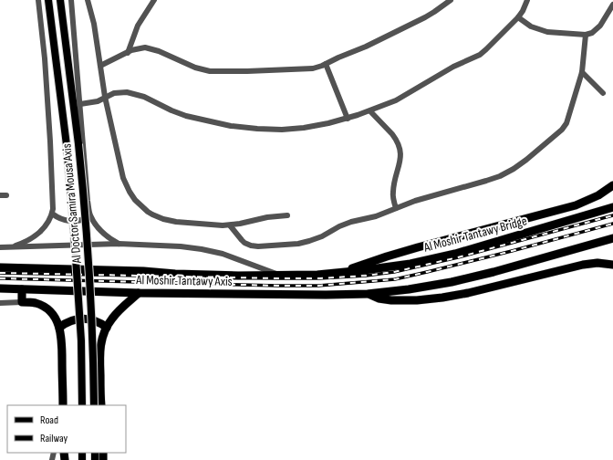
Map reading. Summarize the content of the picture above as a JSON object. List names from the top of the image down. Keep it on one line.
{"streets":{"highway":["Al Moshir Tantawy Bridge","Al Moshir Tantawy Axis"],"main road":["Al Doctor Samira Mousa Axis"]},"crossings":[["Al Moshir Tantawy Bridge","Al Moshir Tantawy Axis"]],"legend":["Road","Railway"]}
